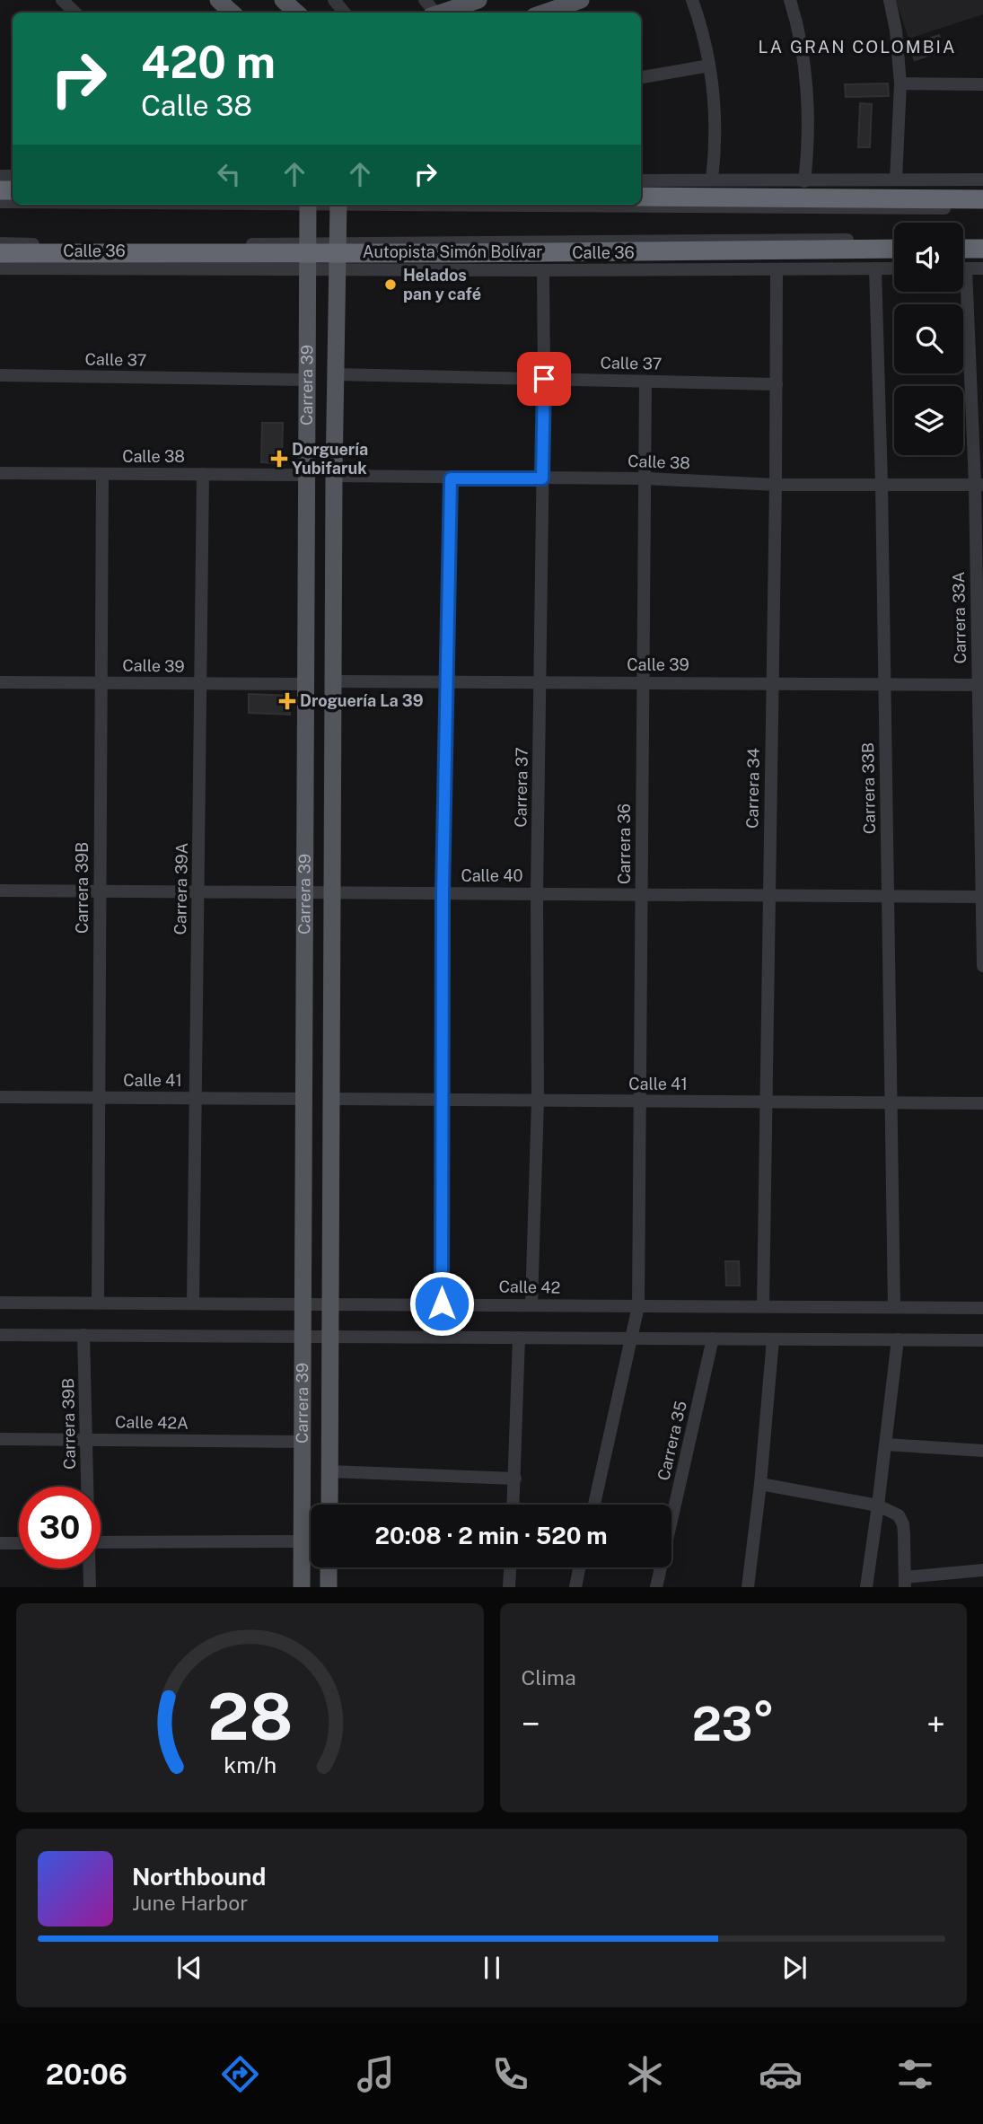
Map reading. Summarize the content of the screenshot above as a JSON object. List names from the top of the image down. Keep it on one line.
{"streets":{"highway":["Autopista Simón Bolívar"],"main road":["Carrera 39"],"street":["Calle 36","Calle 37","Calle 38","Carrera 33A","Calle 39","Carrera 37","Carrera 34","Carrera 33B","Carrera 36","Calle 40","Carrera 39B","Carrera 39A","Calle 41","Calle 42","Calle 42A","Carrera 35"]},"crossings":[["Calle 36","Autopista Simón Bolívar"],["Calle 36","Carrera 37"],["Calle 36","Carrera 34"],["Calle 36","Carrera 33B"],["Autopista Simón Bolívar","Carrera 39"],["Calle 37","Carrera 39"],["Calle 37","Carrera 37"],["Calle 37","Carrera 34"],["Calle 37","Carrera 36"],["Carrera 39","Calle 38"],["Carrera 39","Calle 39"],["Carrera 39","Calle 40"],["Carrera 39","Calle 41"],["Carrera 39","Calle 42"],["Carrera 39","Calle 42A"],["Calle 38","Carrera 33A"],["Calle 38","Carrera 37"],["Calle 38","Carrera 34"],["Calle 38","Carrera 33B"],["Calle 38","Carrera 36"],["Calle 38","Carrera 39B"],["Calle 38","Carrera 39A"],["Carrera 33A","Calle 39"],["Carrera 33A","Calle 40"],["Calle 39","Carrera 37"],["Calle 39","Carrera 34"],["Calle 39","Carrera 33B"],["Calle 39","Carrera 36"],["Calle 39","Carrera 39B"],["Calle 39","Carrera 39A"],["Carrera 37","Calle 40"],["Carrera 37","Calle 41"],["Carrera 37","Calle 42"],["Carrera 34","Calle 40"],["Carrera 34","Calle 41"],["Carrera 34","Calle 42"],["Carrera 33B","Calle 40"],["Carrera 33B","Calle 41"],["Carrera 33B","Calle 42"],["Carrera 36","Calle 40"],["Carrera 36","Calle 41"],["Carrera 36","Calle 42"],["Calle 40","Carrera 39B"],["Calle 40","Carrera 39A"],["Carrera 39B","Calle 41"],["Carrera 39B","Calle 42"],["Carrera 39B","Calle 42A"],["Carrera 39A","Calle 41"],["Carrera 39A","Calle 42"]],"districts":["LA GRAN COLOMBIA"],"places":{"other":["Helados pan y café"],"health":["Dorguería Yubifaruk","Droguería La 39"]},"page":{"turn":["420 m","Calle 38"],"limit":"30","trip":"20:08 · 2 min · 520 m","tile":"Clima","heat":["−","23°","+"],"song":["Northbound","June Harbor"],"tabs":"20:06","gauge":["28","km/h"]}}
